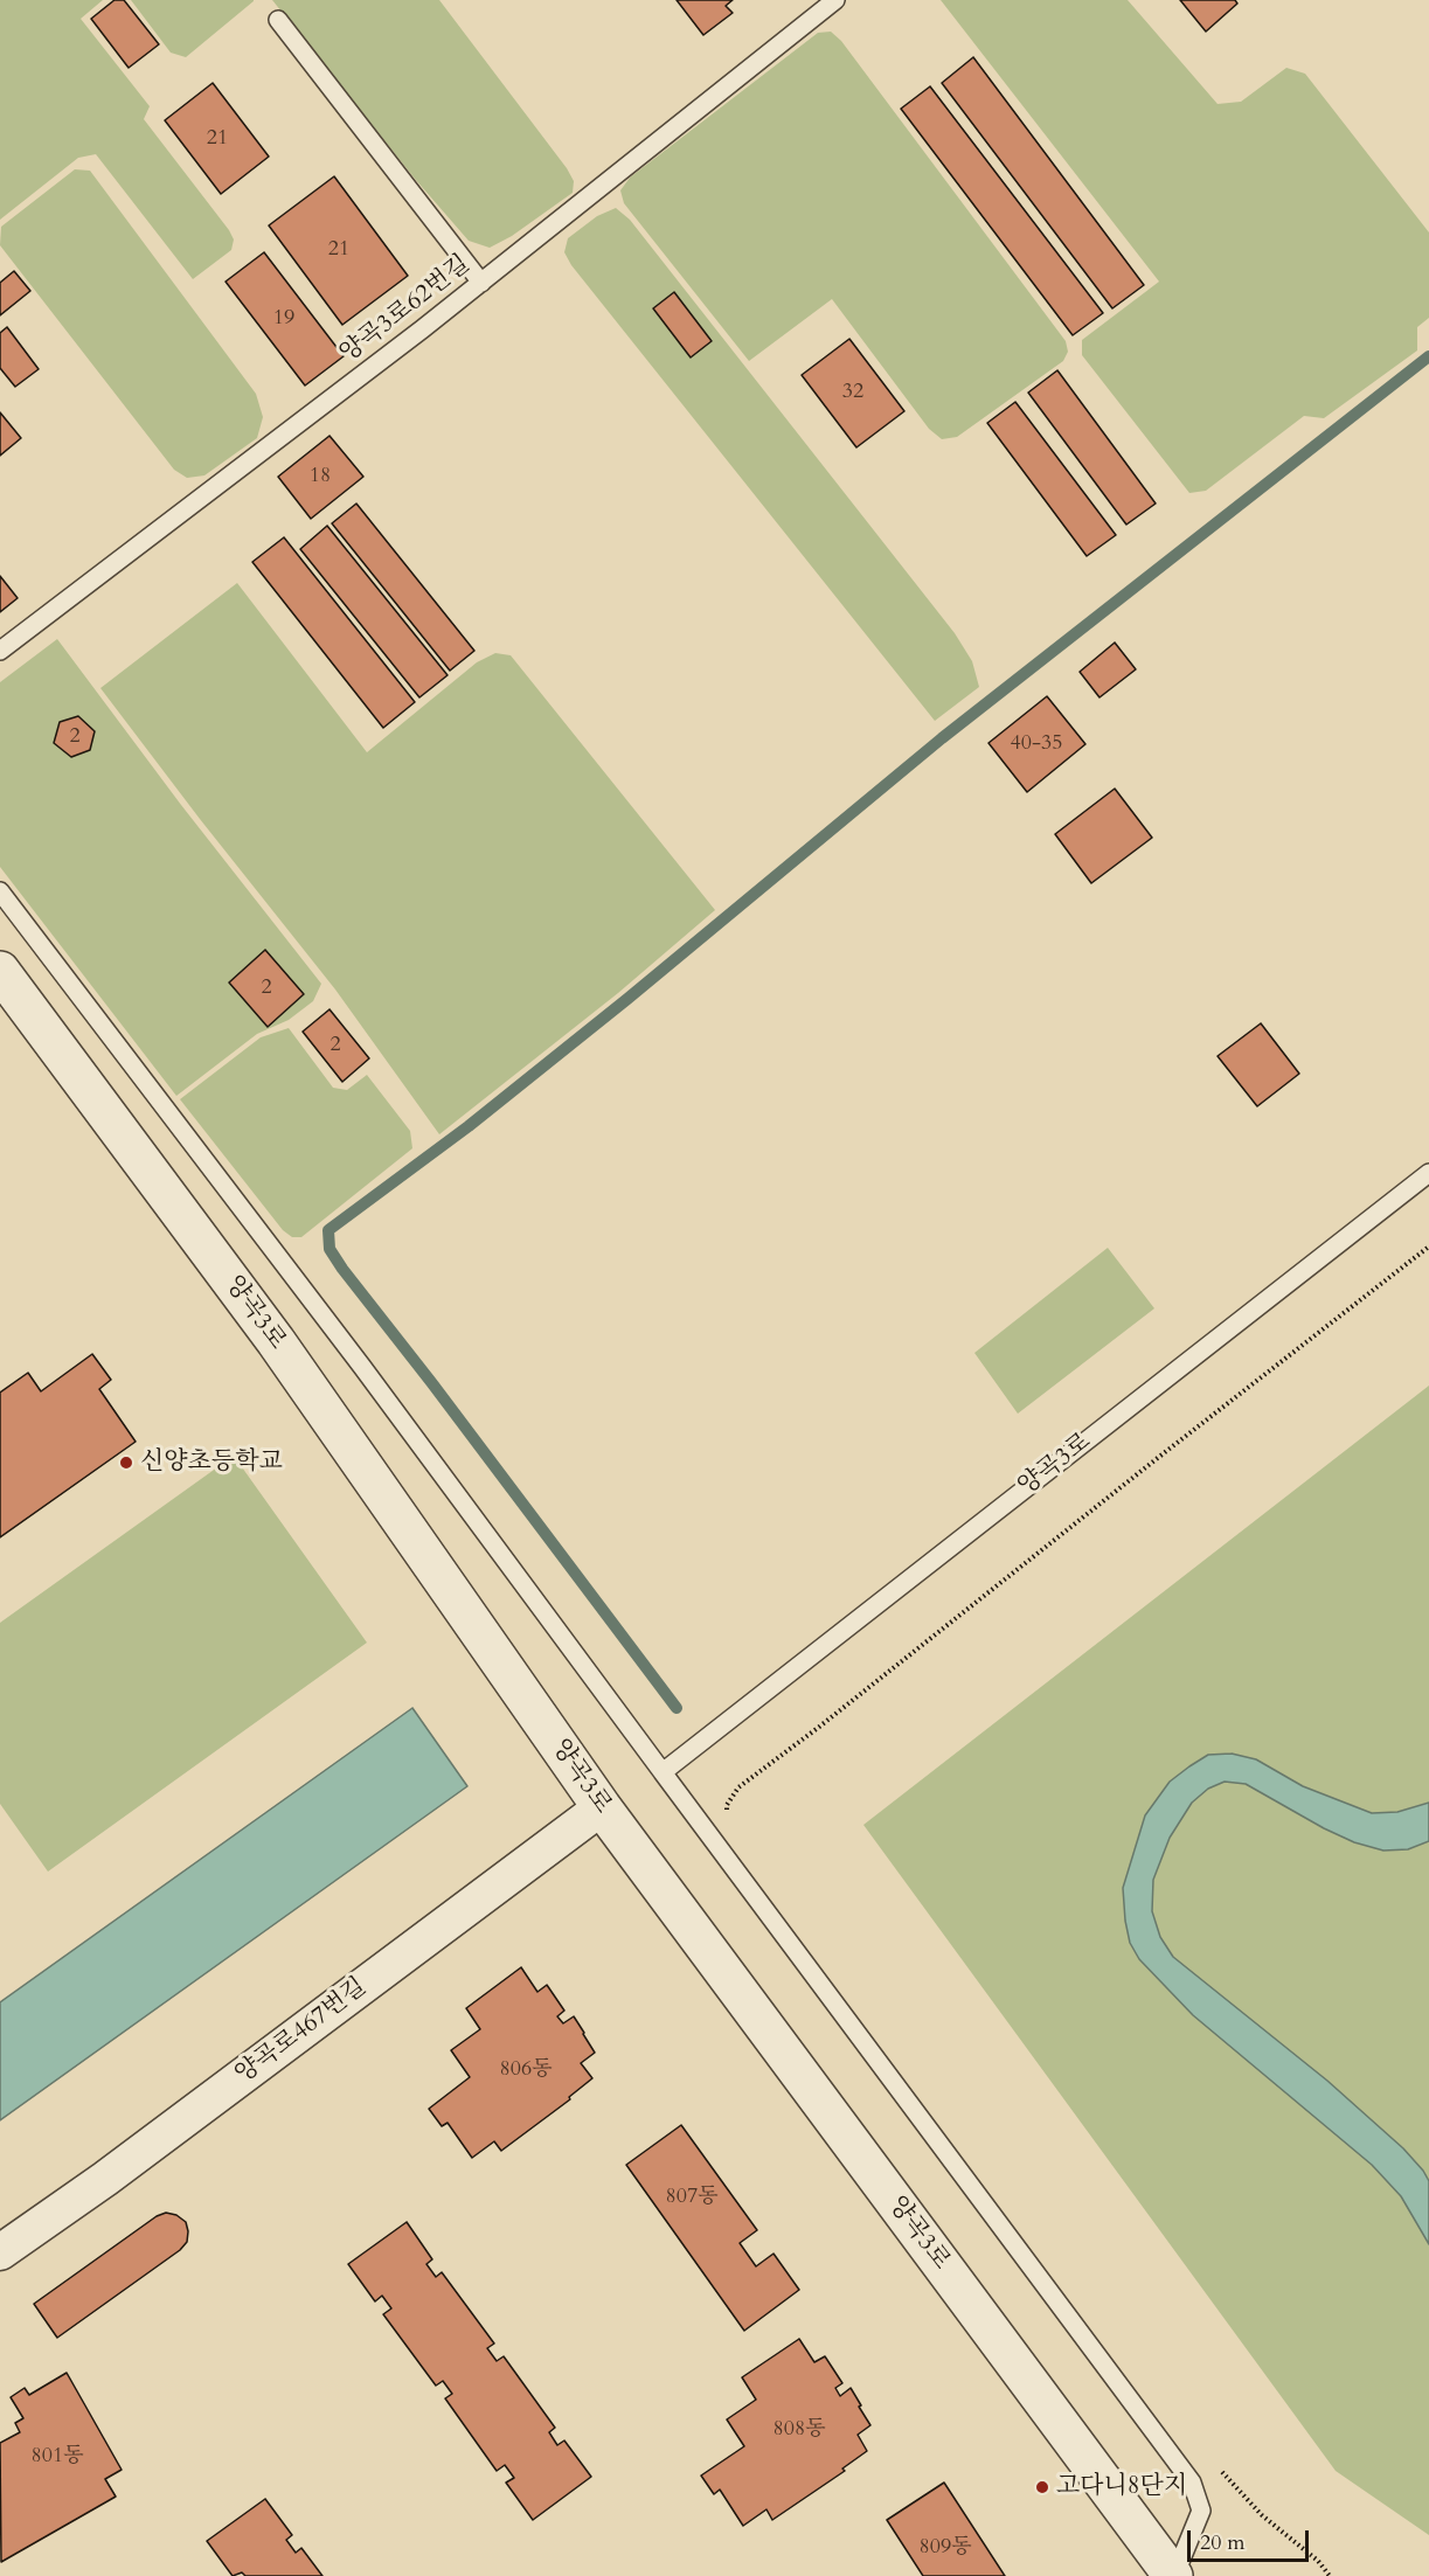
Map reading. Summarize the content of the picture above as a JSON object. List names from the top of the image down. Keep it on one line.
{"streets":{"street":["양곡3로","양곡로467번길"],"lane":["양곡3로62번길"]},"crossings":[["양곡3로","양곡로467번길"]],"places":["신양초등학교","고다니8단지"],"house_numbers":["21","21","19","32","18","2","40-35","2","2","806동","807동","808동","801동","809동"],"scale_bar":"20 m"}
